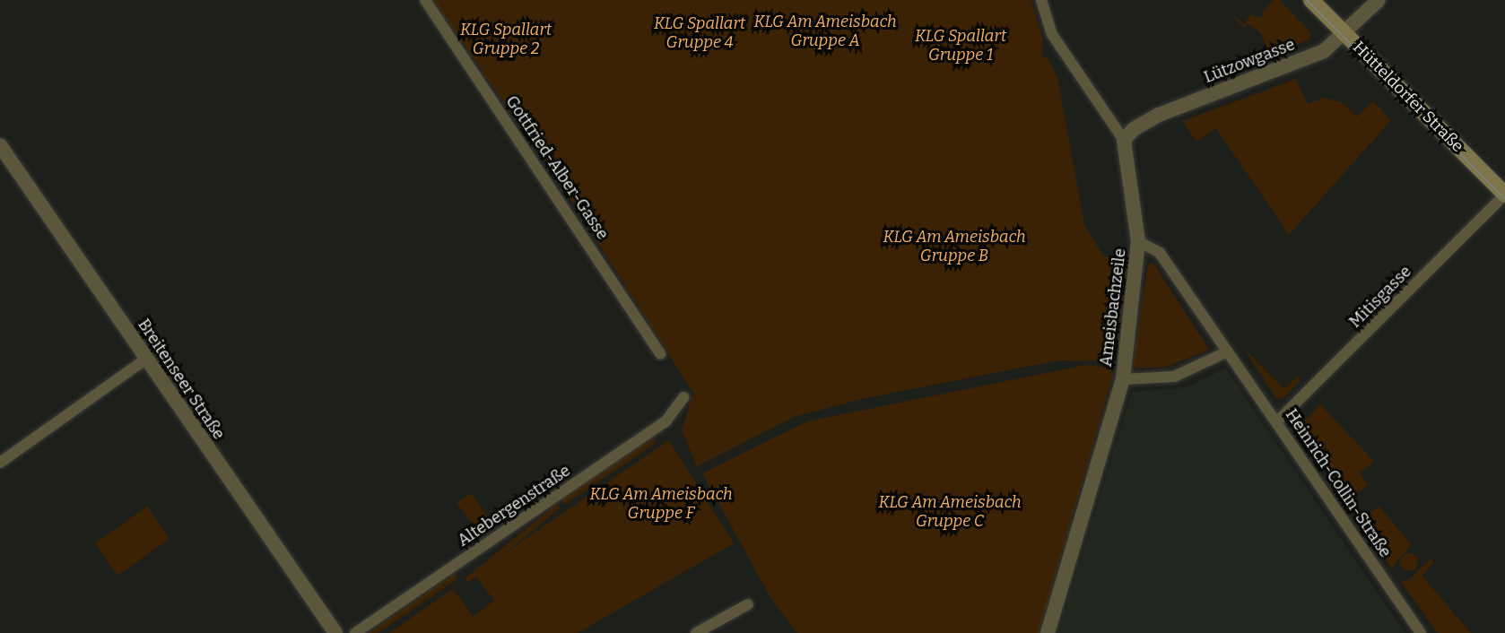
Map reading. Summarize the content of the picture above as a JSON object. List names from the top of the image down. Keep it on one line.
{"streets":{"main road":["Hütteldorfer Straße"],"street":["Lützowgasse","Gottfried-Alber-Gasse","Mitisgasse","Ameisbachzeile","Breitenseer Straße","Heinrich-Collin-Straße","Altebergenstraße"]},"crossings":[["Lützowgasse","Hütteldorfer Straße"],["Lützowgasse","Ameisbachzeile"],["Hütteldorfer Straße","Mitisgasse"],["Mitisgasse","Heinrich-Collin-Straße"],["Ameisbachzeile","Heinrich-Collin-Straße"]],"parks":["KLG Am Ameisbach Gruppe A","KLG Spallart Gruppe 4","KLG Spallart Gruppe 2","KLG Spallart Gruppe 1","KLG Am Ameisbach Gruppe B","KLG Am Ameisbach Gruppe F","KLG Am Ameisbach Gruppe C"]}
